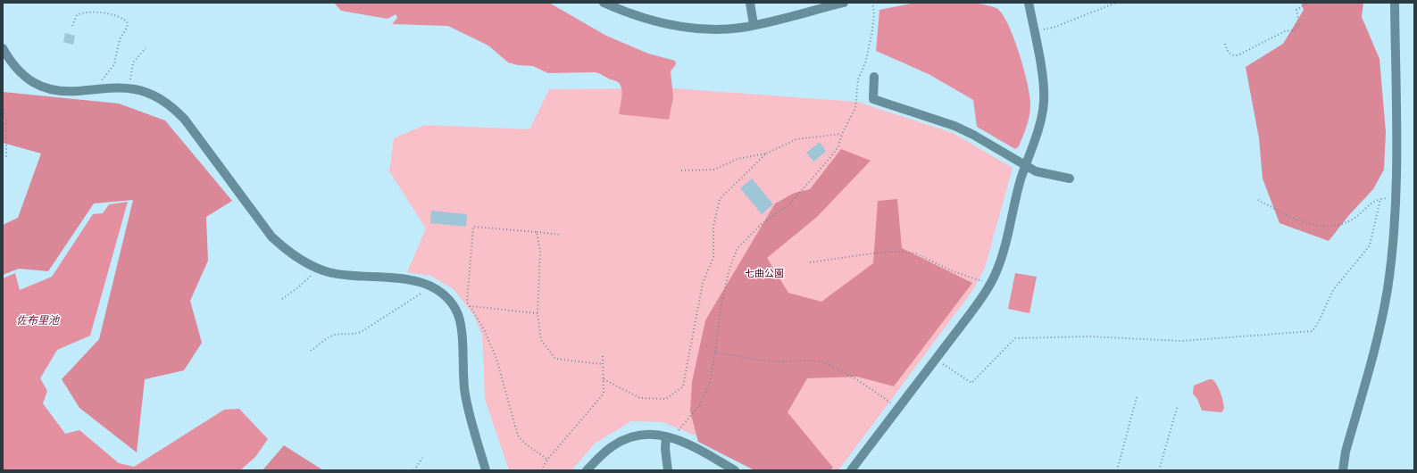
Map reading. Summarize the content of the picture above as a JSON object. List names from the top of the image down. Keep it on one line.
{"water":["佐布里池"],"parks":["七曲公園"]}
